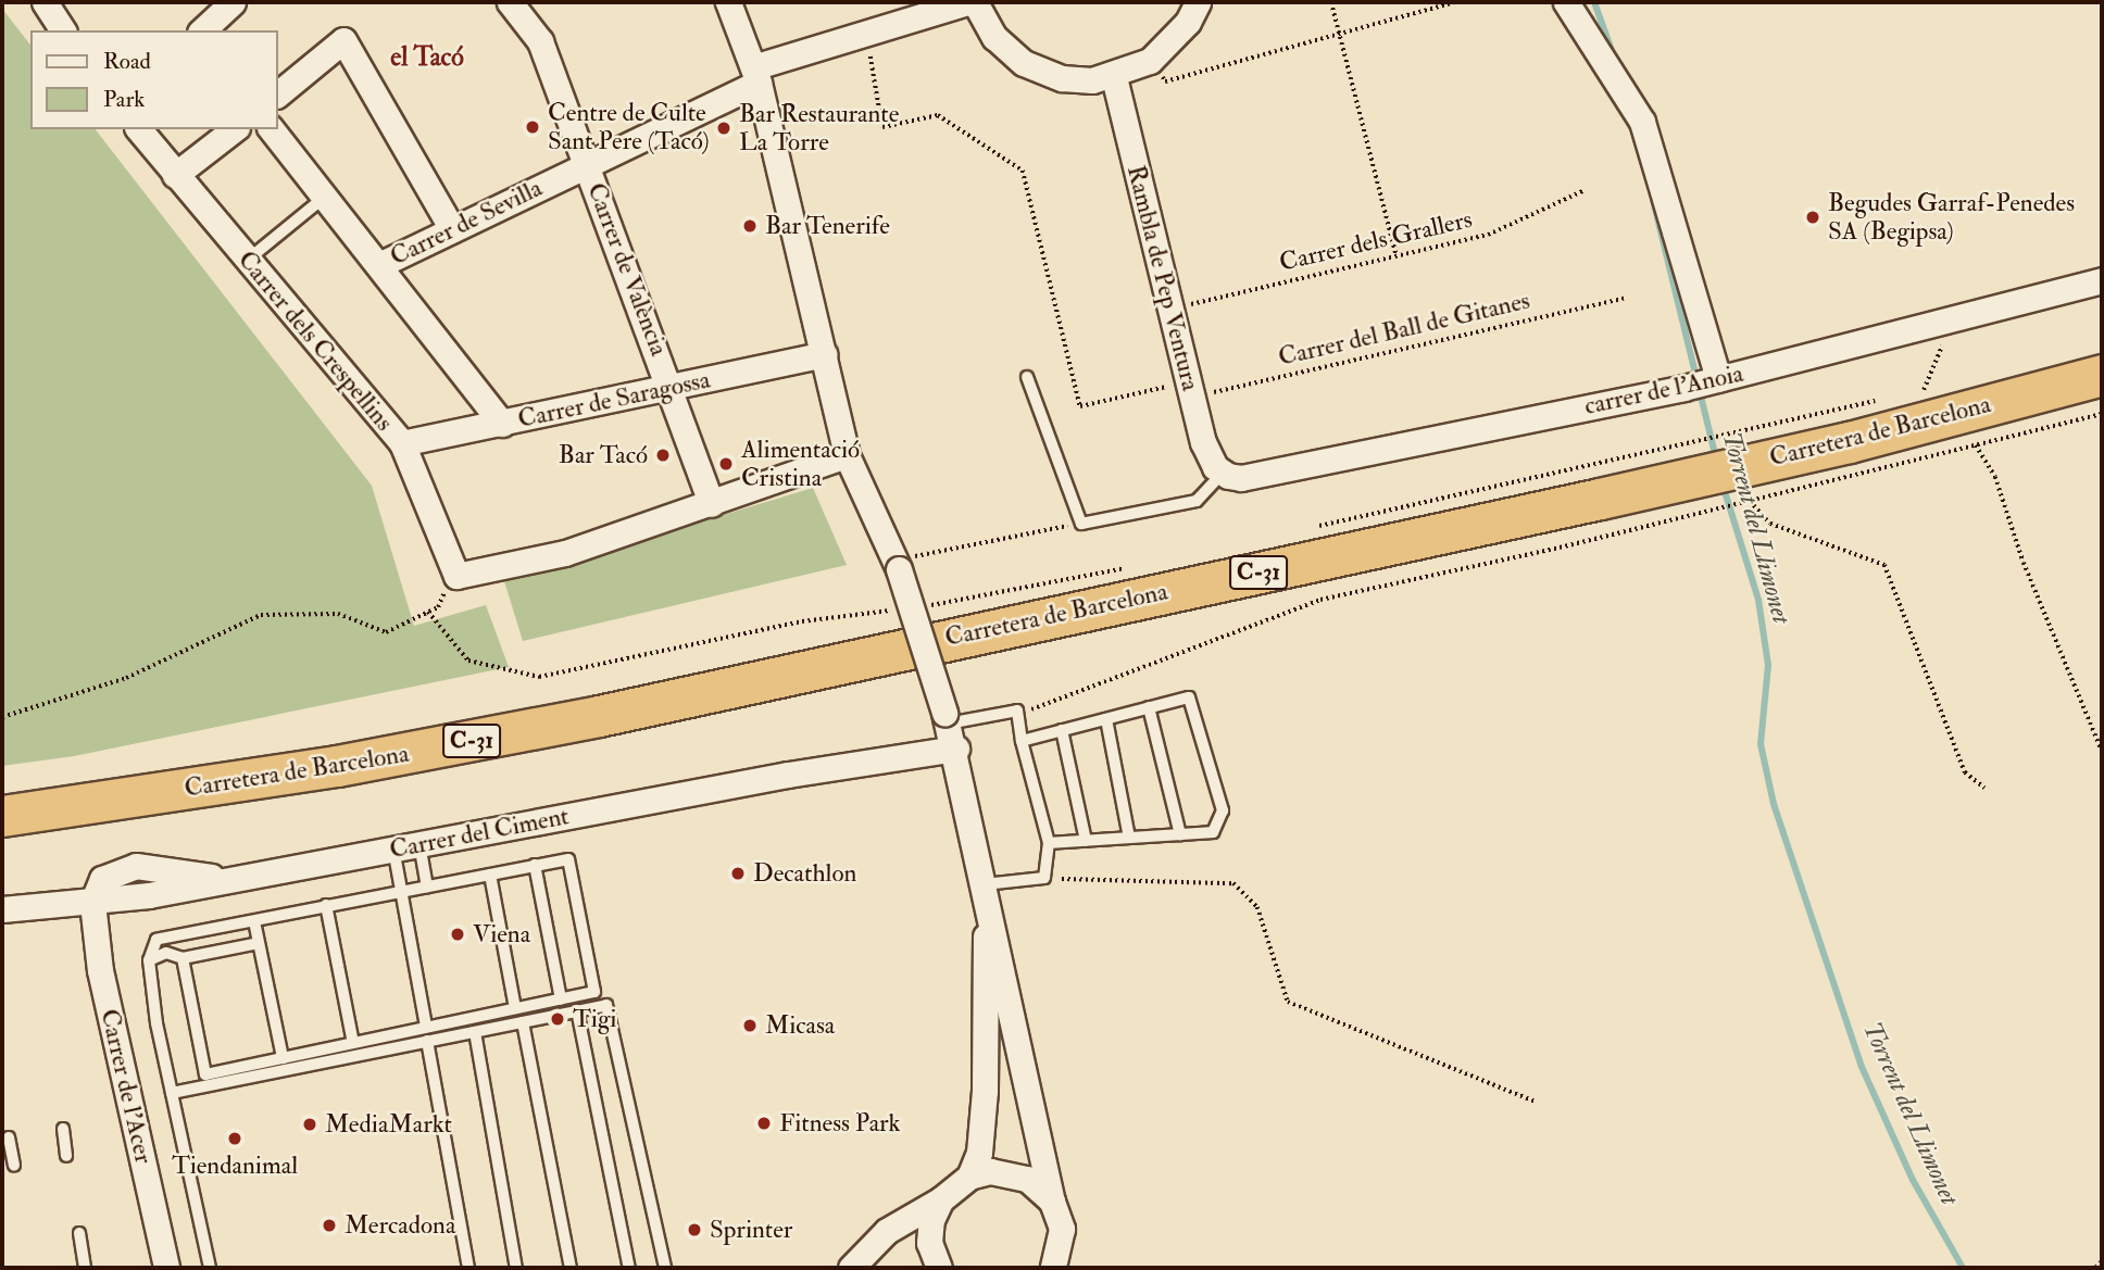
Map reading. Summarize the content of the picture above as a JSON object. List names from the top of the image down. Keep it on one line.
{"streets":{"highway":["Carretera de Barcelona","C-31"],"street":["Carrer de Sevilla","Carrer de València","Rambla de Pep Ventura","Carrer dels Crespellins","carrer de l'Anoia","Carrer de Saragossa","Carrer del Ciment","Carrer de l'Acer"],"path":["Carrer dels Grallers","Carrer del Ball de Gitanes"]},"crossings":[["Carrer de Sevilla","Carrer de València"],["Carrer dels Grallers","Rambla de Pep Ventura"],["Carrer de València","Carrer de Saragossa"],["Rambla de Pep Ventura","Carrer del Ball de Gitanes"],["Rambla de Pep Ventura","carrer de l'Anoia"],["Carrer dels Crespellins","Carrer de Saragossa"],["Carrer del Ciment","Carrer de l'Acer"]],"districts":["el Tacó"],"water":["Torrent del Llimonet"],"places":["Centre de Culte Sant Pere (Tacó)","Bar Restaurante La Torre","Begudes Garraf-Penedes SA (Begipsa)","Bar Tenerife","Bar Tacó","Alimentació Cristina","Decathlon","Viena","Tigi","Micasa","Fitness Park","MediaMarkt","Tiendanimal","Mercadona","Sprinter"],"legend":["Road","Park"]}
